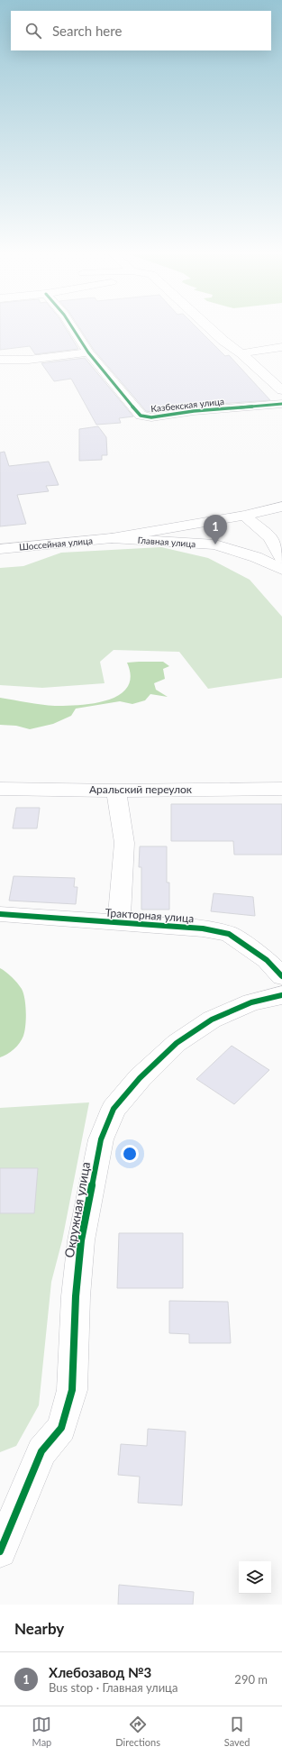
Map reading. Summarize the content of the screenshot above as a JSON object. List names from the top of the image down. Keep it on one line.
{"streets":{"street":["Казбекская улица","Главная улица","Шоссейная улица","Аральский переулок","Тракторная улица","Окружная улица"]},"crossings":[["Главная улица","Шоссейная улица"]],"page":{"search":"Search here","pins":"1","heading":"Nearby","list":[{"mark":"1","name":"Хлебозавод №3","note":"Bus stop · Главная улица","value":"290 m"}],"nav":["Map","Directions","Saved"]}}
